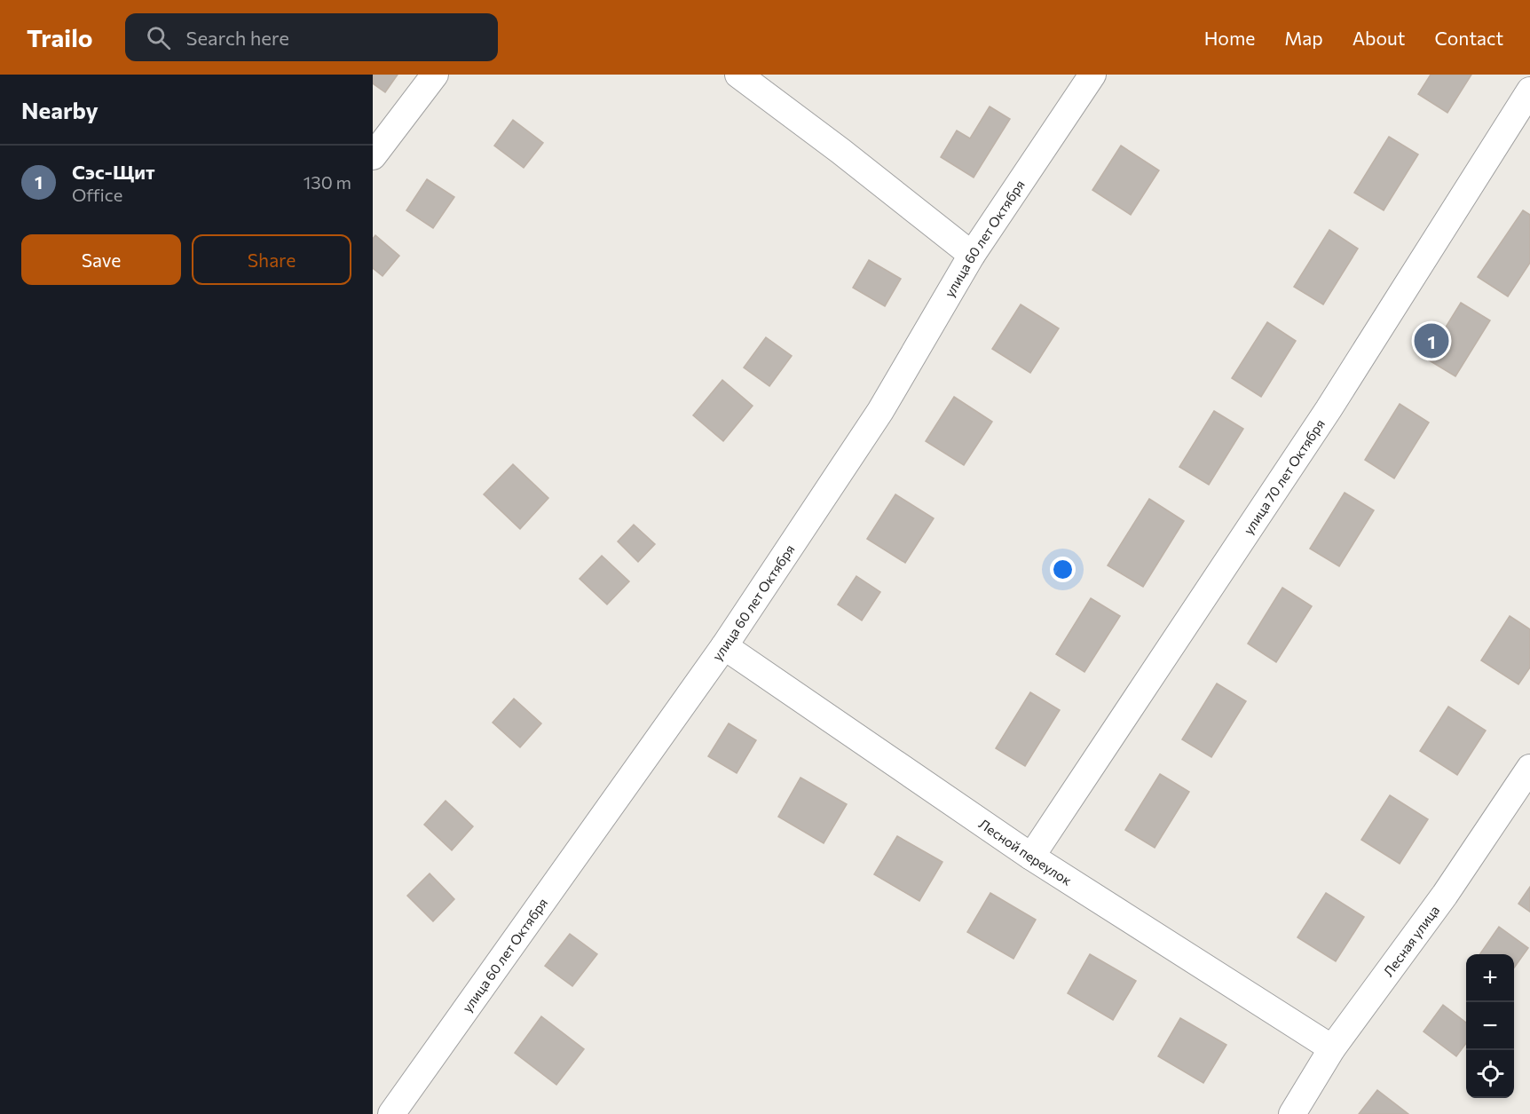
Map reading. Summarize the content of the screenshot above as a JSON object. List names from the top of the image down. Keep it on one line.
{"streets":{"street":["улица 60 лет Октября","улица 70 лет Октября","Лесной переулок","Лесная улица"]},"crossings":[["улица 60 лет Октября","Лесной переулок"],["улица 70 лет Октября","Лесной переулок"],["Лесной переулок","Лесная улица"]],"page":{"header":"Trailo","search":"Search here","nav":["Home","Map","About","Contact"],"heading":"Nearby","list":[{"mark":"1","name":"Сэс-Щит","note":"Office","value":"130 m"}],"buttons":["Save","Share"],"pins":"1","map_buttons":["+","−"]}}
